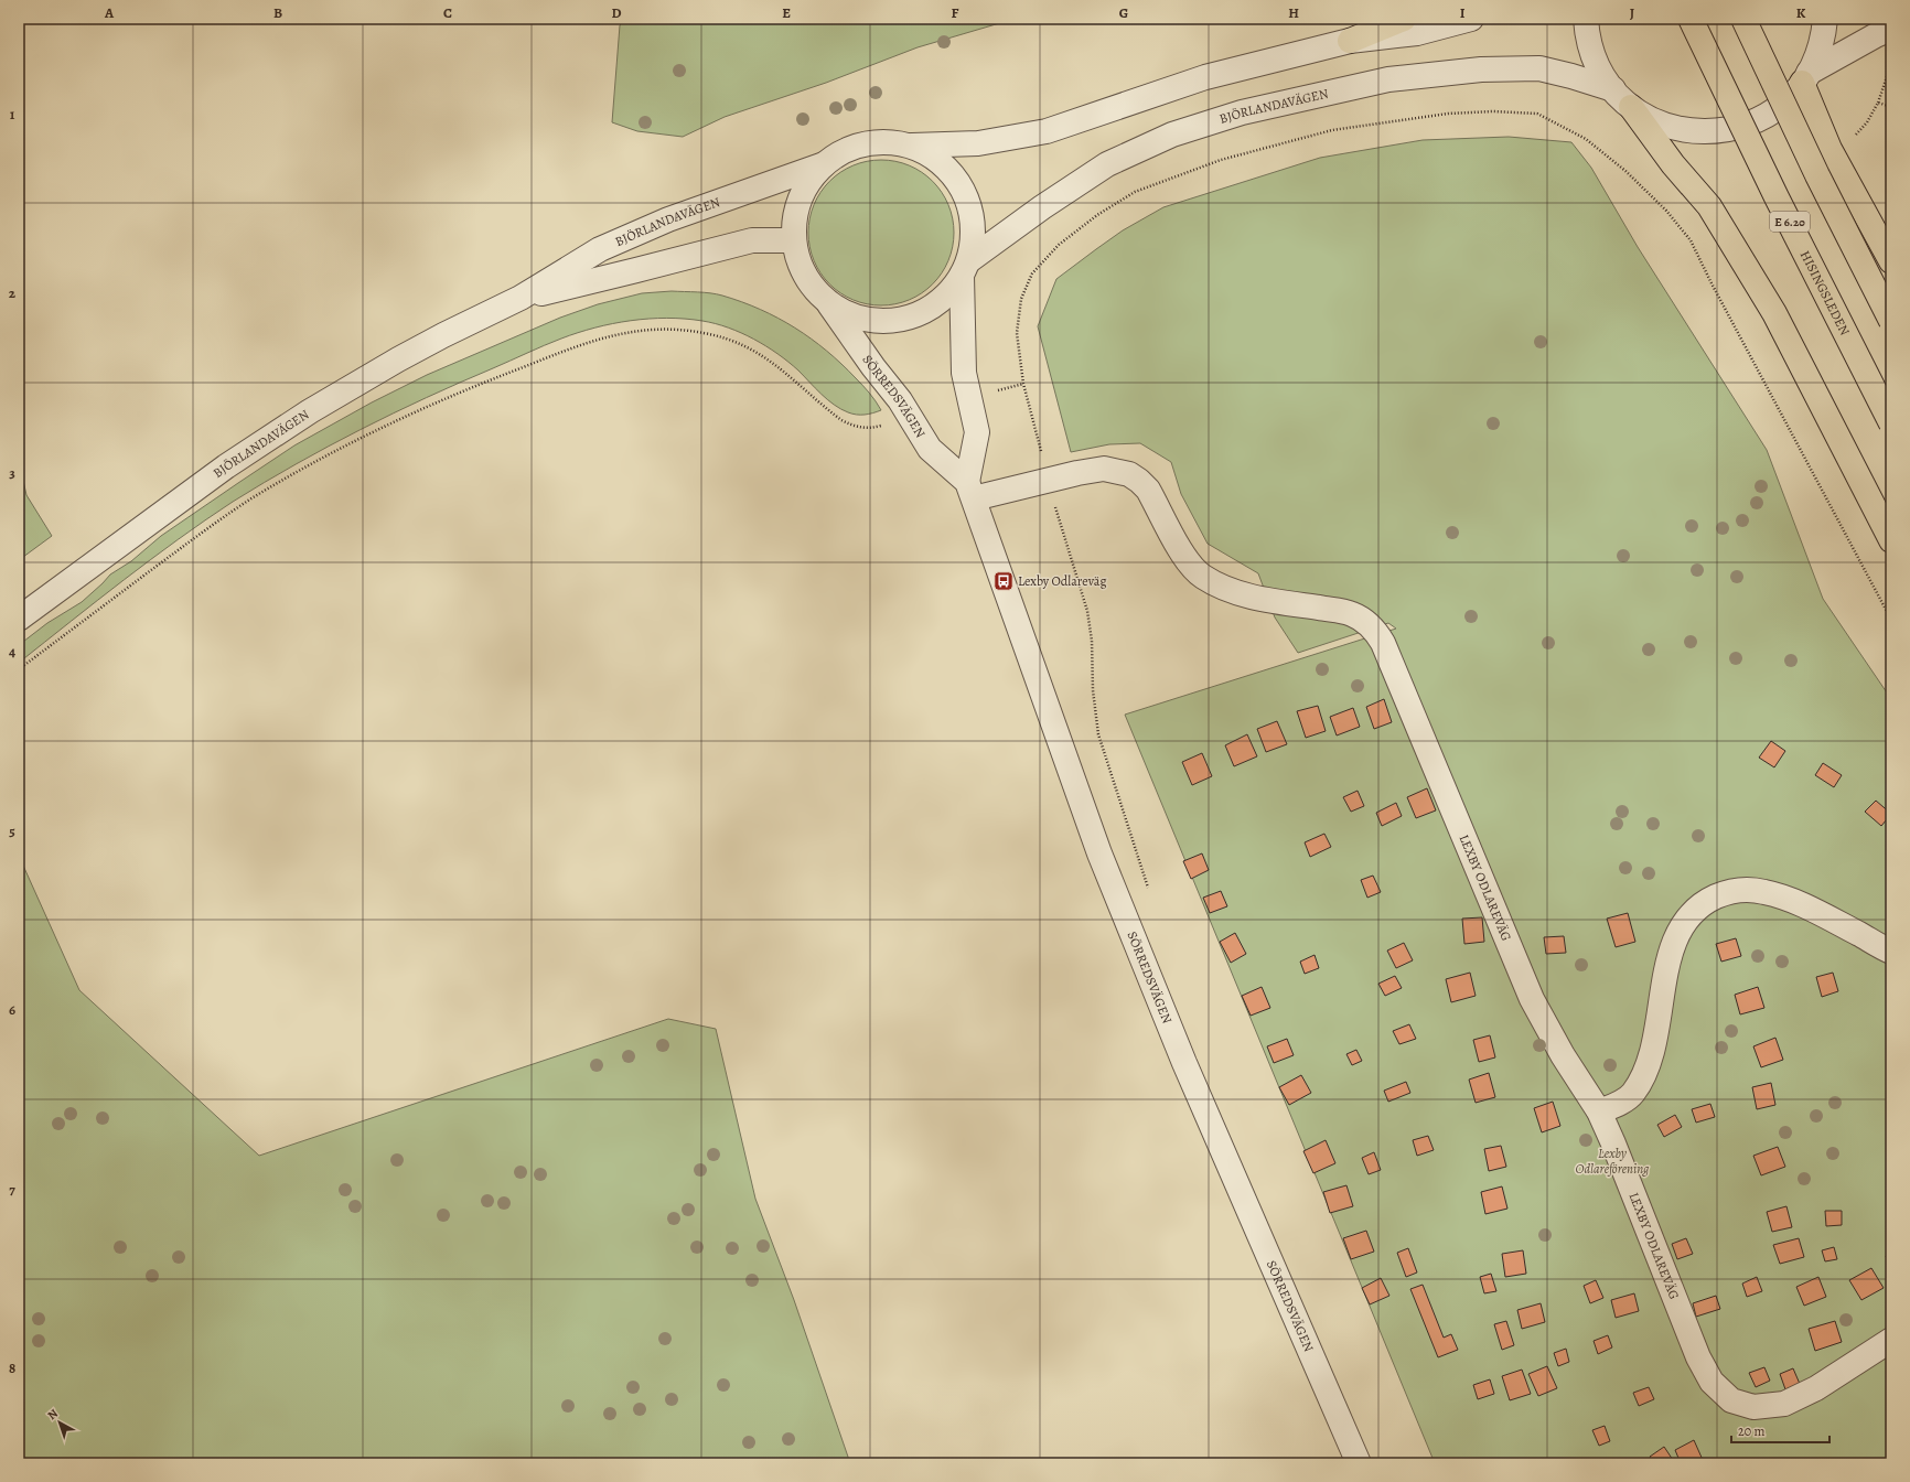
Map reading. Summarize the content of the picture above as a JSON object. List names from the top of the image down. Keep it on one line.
{"streets":{"highway":["E 6.20","HISINGSLEDEN"],"street":["BJÖRLANDAVÄGEN","SÖRREDSVÄGEN","LEXBY ODLAREVÄG"]},"crossings":[["SÖRREDSVÄGEN","LEXBY ODLAREVÄG"]],"parks":["Lexby Odlareförening"],"places":{"bus stop":["Lexby Odlareväg"]},"scale_bar":"20 m","north":"top left","grid":{"columns":["A","B","C","D","E","F","G","H","I","J","K"],"rows":["1","2","3","4","5","6","7","8"]}}
